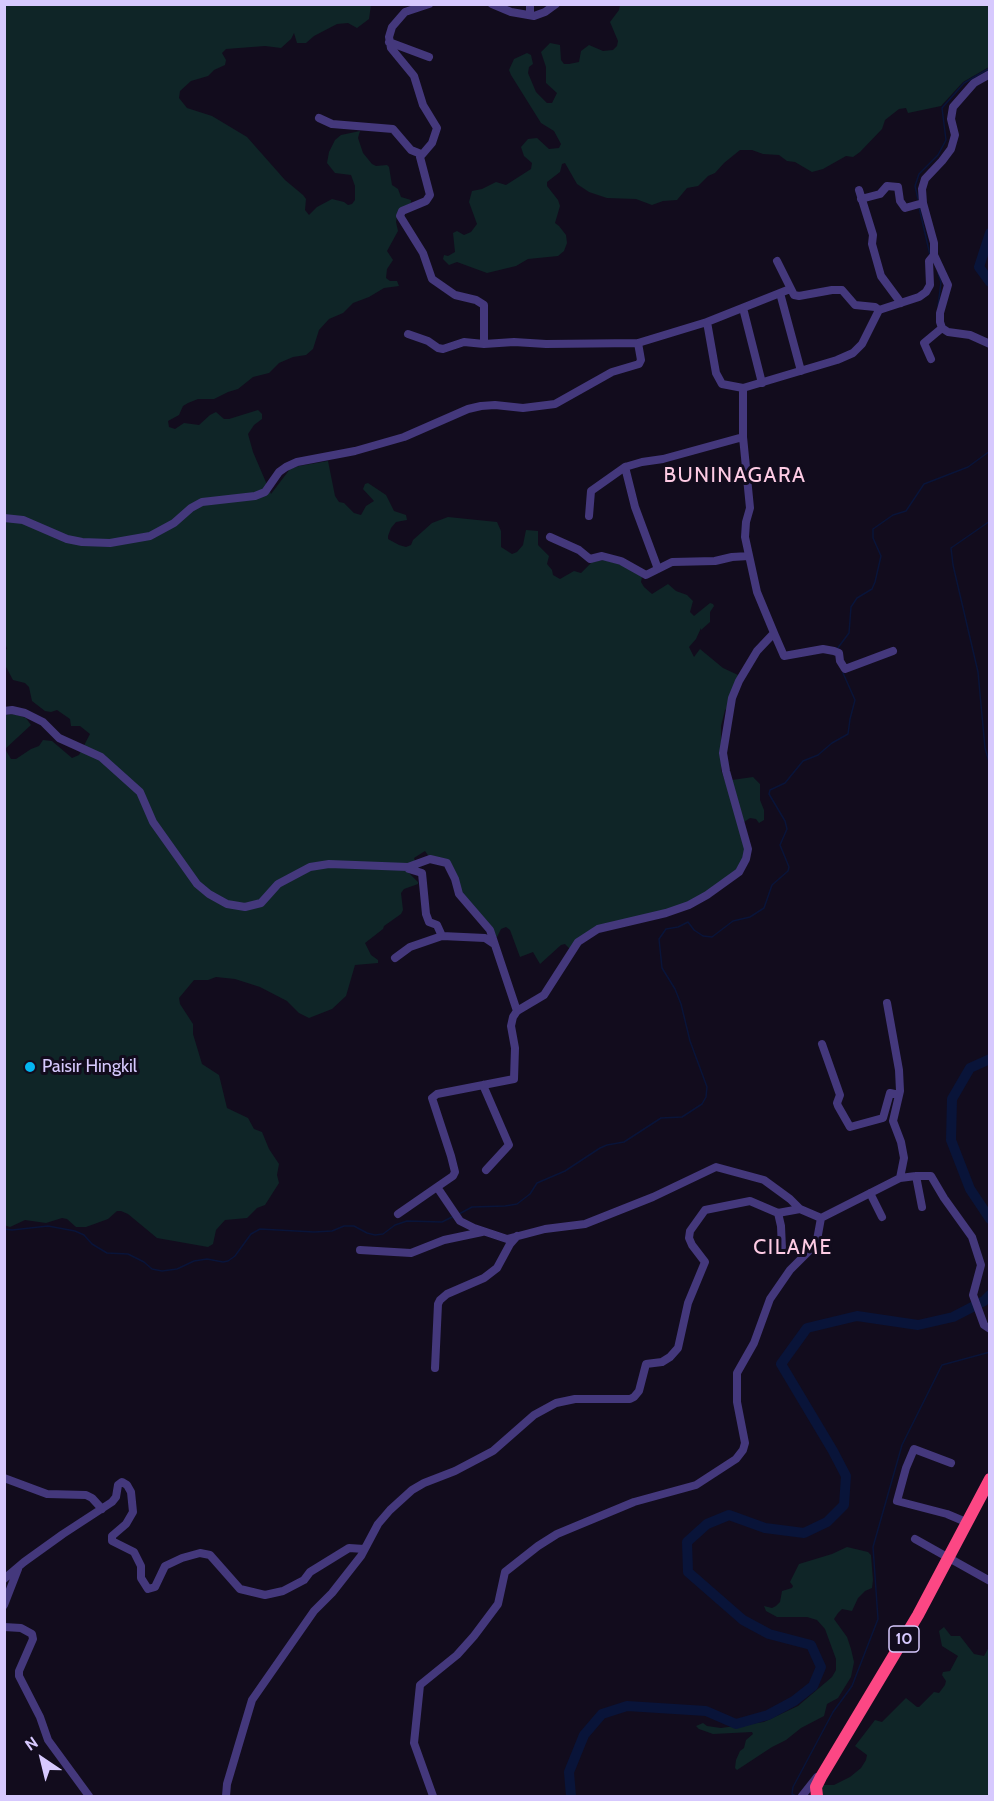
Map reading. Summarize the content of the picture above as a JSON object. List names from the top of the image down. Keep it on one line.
{"streets":{"highway":["10"]},"districts":["BUNINAGARA","CILAME"],"places":["Paisir Hingkil"],"north":"top left"}
